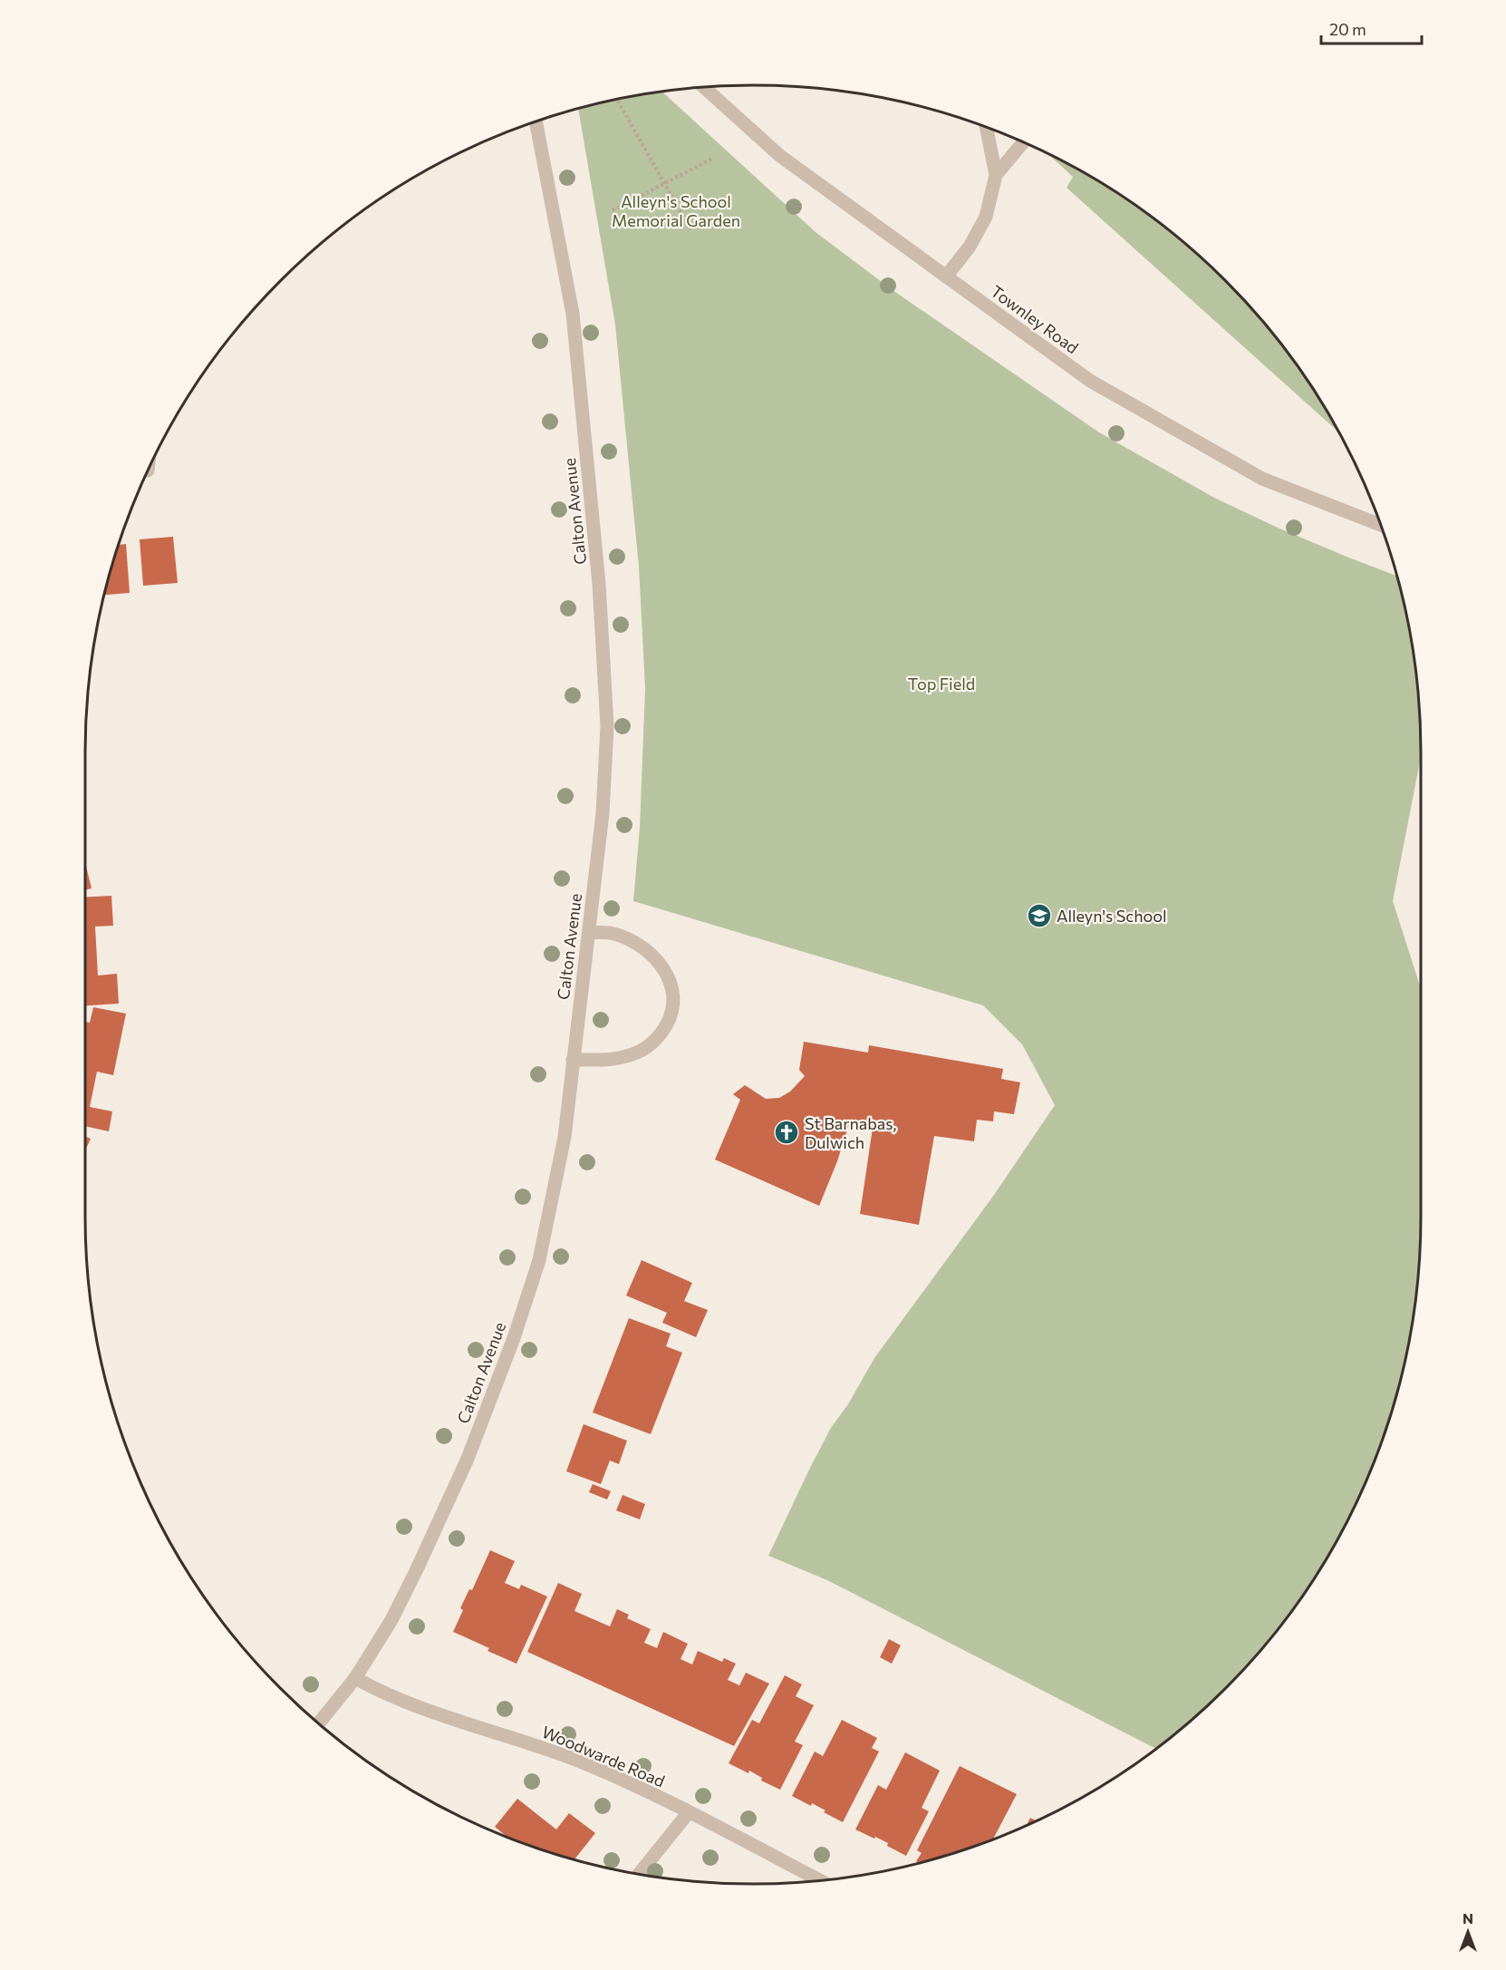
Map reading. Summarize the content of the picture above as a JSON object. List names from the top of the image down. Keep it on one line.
{"streets":{"street":["Townley Road","Calton Avenue","Woodwarde Road"]},"crossings":[["Calton Avenue","Woodwarde Road"]],"parks":["Alleyn's School Memorial Garden","Top Field"],"places":{"school or university":["Alleyn's School"],"church":["St Barnabas, Dulwich"]},"scale_bar":"20 m","north":"top"}
